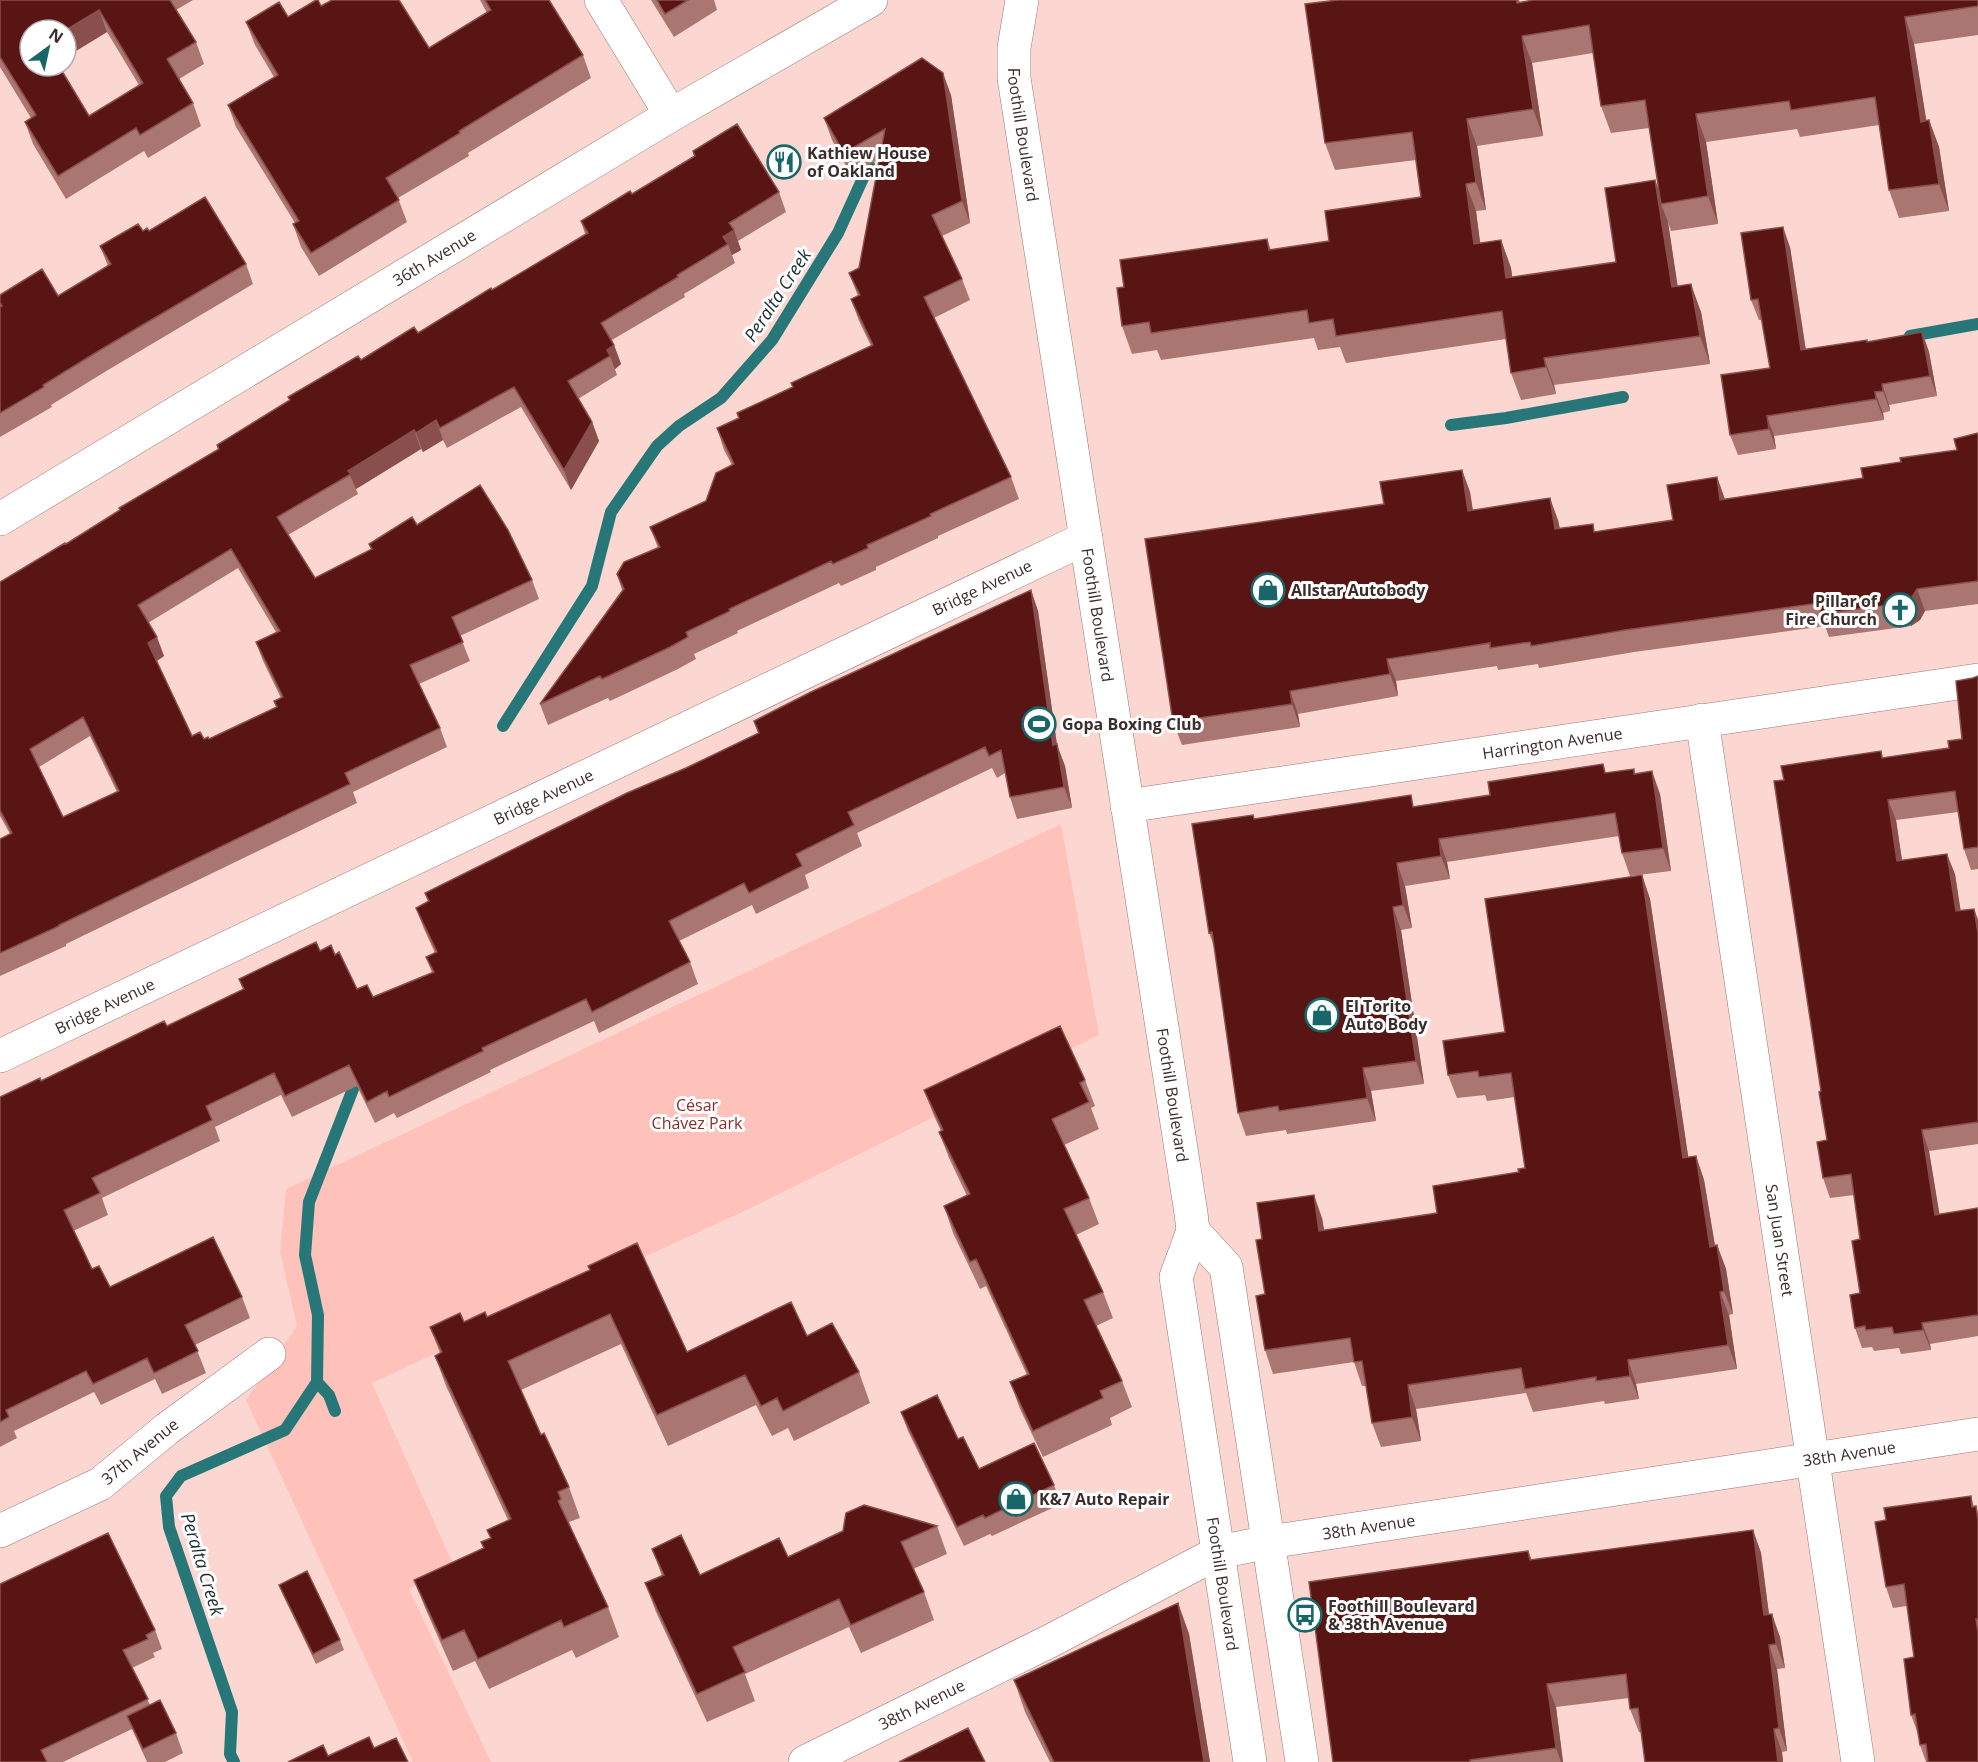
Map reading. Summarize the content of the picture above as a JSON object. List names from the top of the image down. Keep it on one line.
{"streets":{"street":["Foothill Boulevard","36th Avenue","Bridge Avenue","Harrington Avenue","San Juan Street","37th Avenue","38th Avenue"]},"crossings":[["Foothill Boulevard","Bridge Avenue"],["Foothill Boulevard","Harrington Avenue"],["Foothill Boulevard","38th Avenue"],["Harrington Avenue","San Juan Street"],["San Juan Street","38th Avenue"]],"water":["Peralta Creek"],"parks":["César Chávez Park"],"places":{"restaurant":["Kathiew House of Oakland"],"shop":["Allstar Autobody","El Torito Auto Body","K&7 Auto Repair"],"church":["Pillar of Fire Church"],"sports":["Gopa Boxing Club"],"bus stop":["Foothill Boulevard & 38th Avenue"]},"north":"top right"}
